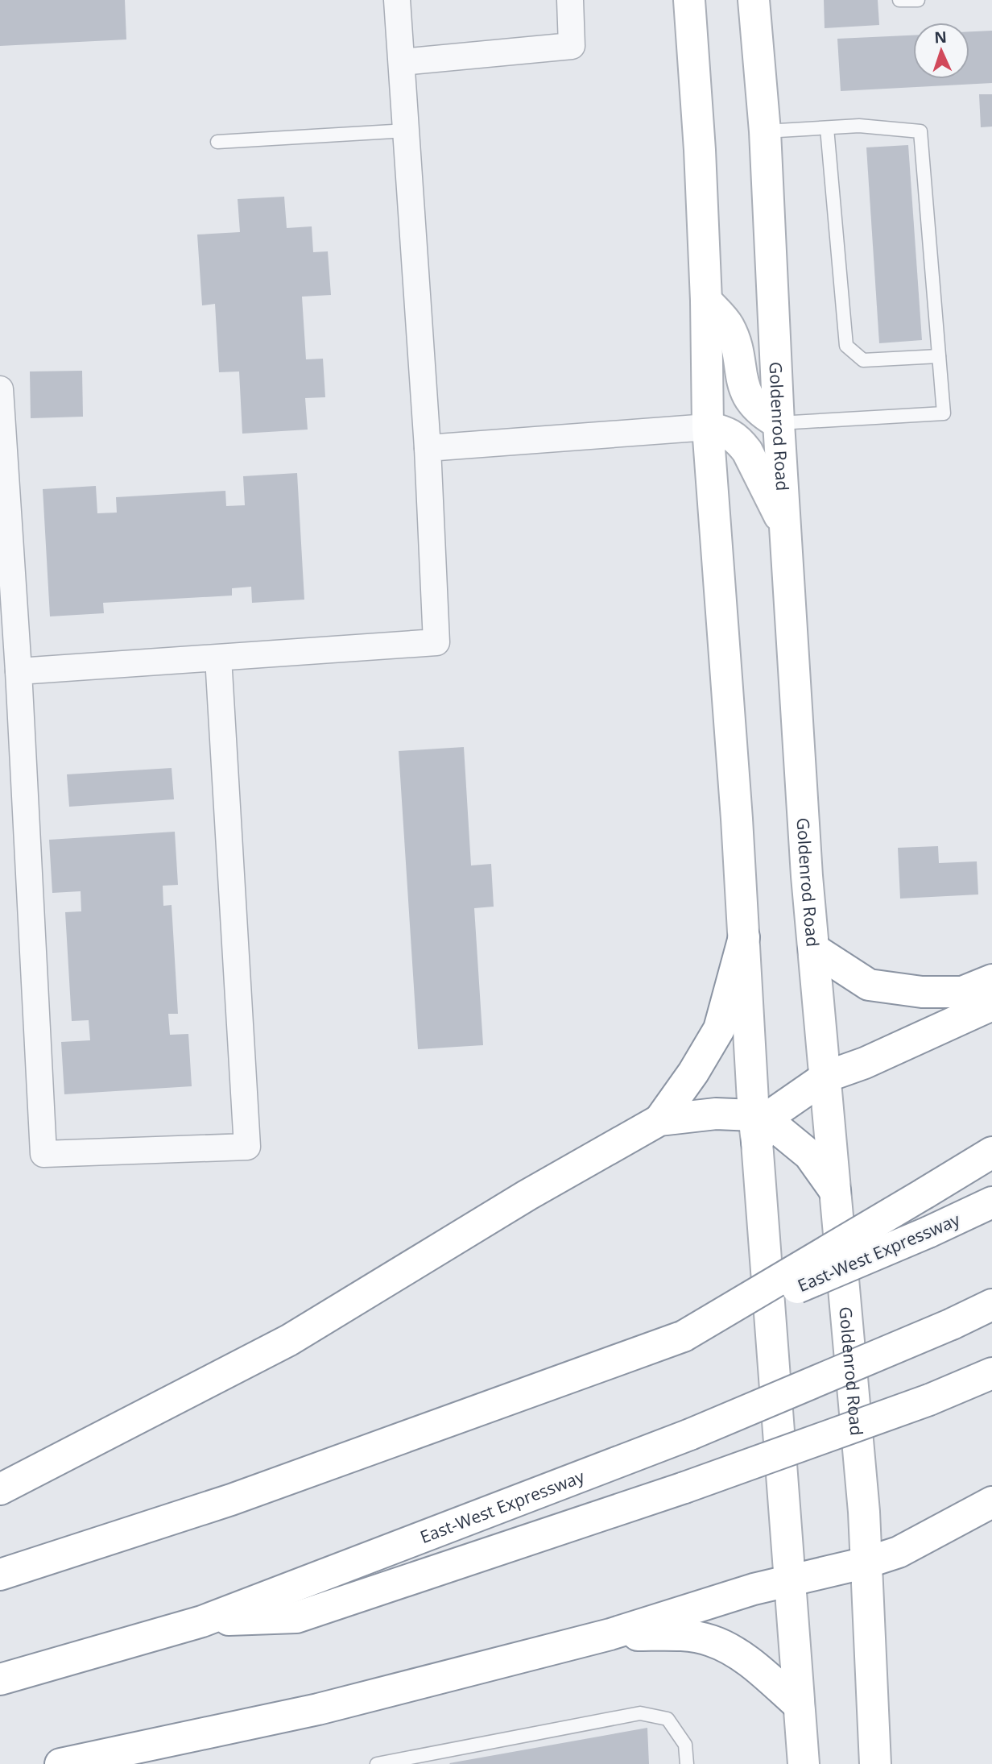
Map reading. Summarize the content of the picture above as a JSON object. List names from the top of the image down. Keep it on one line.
{"streets":{"main road":["Goldenrod Road","East-West Expressway"]},"north":"top"}
